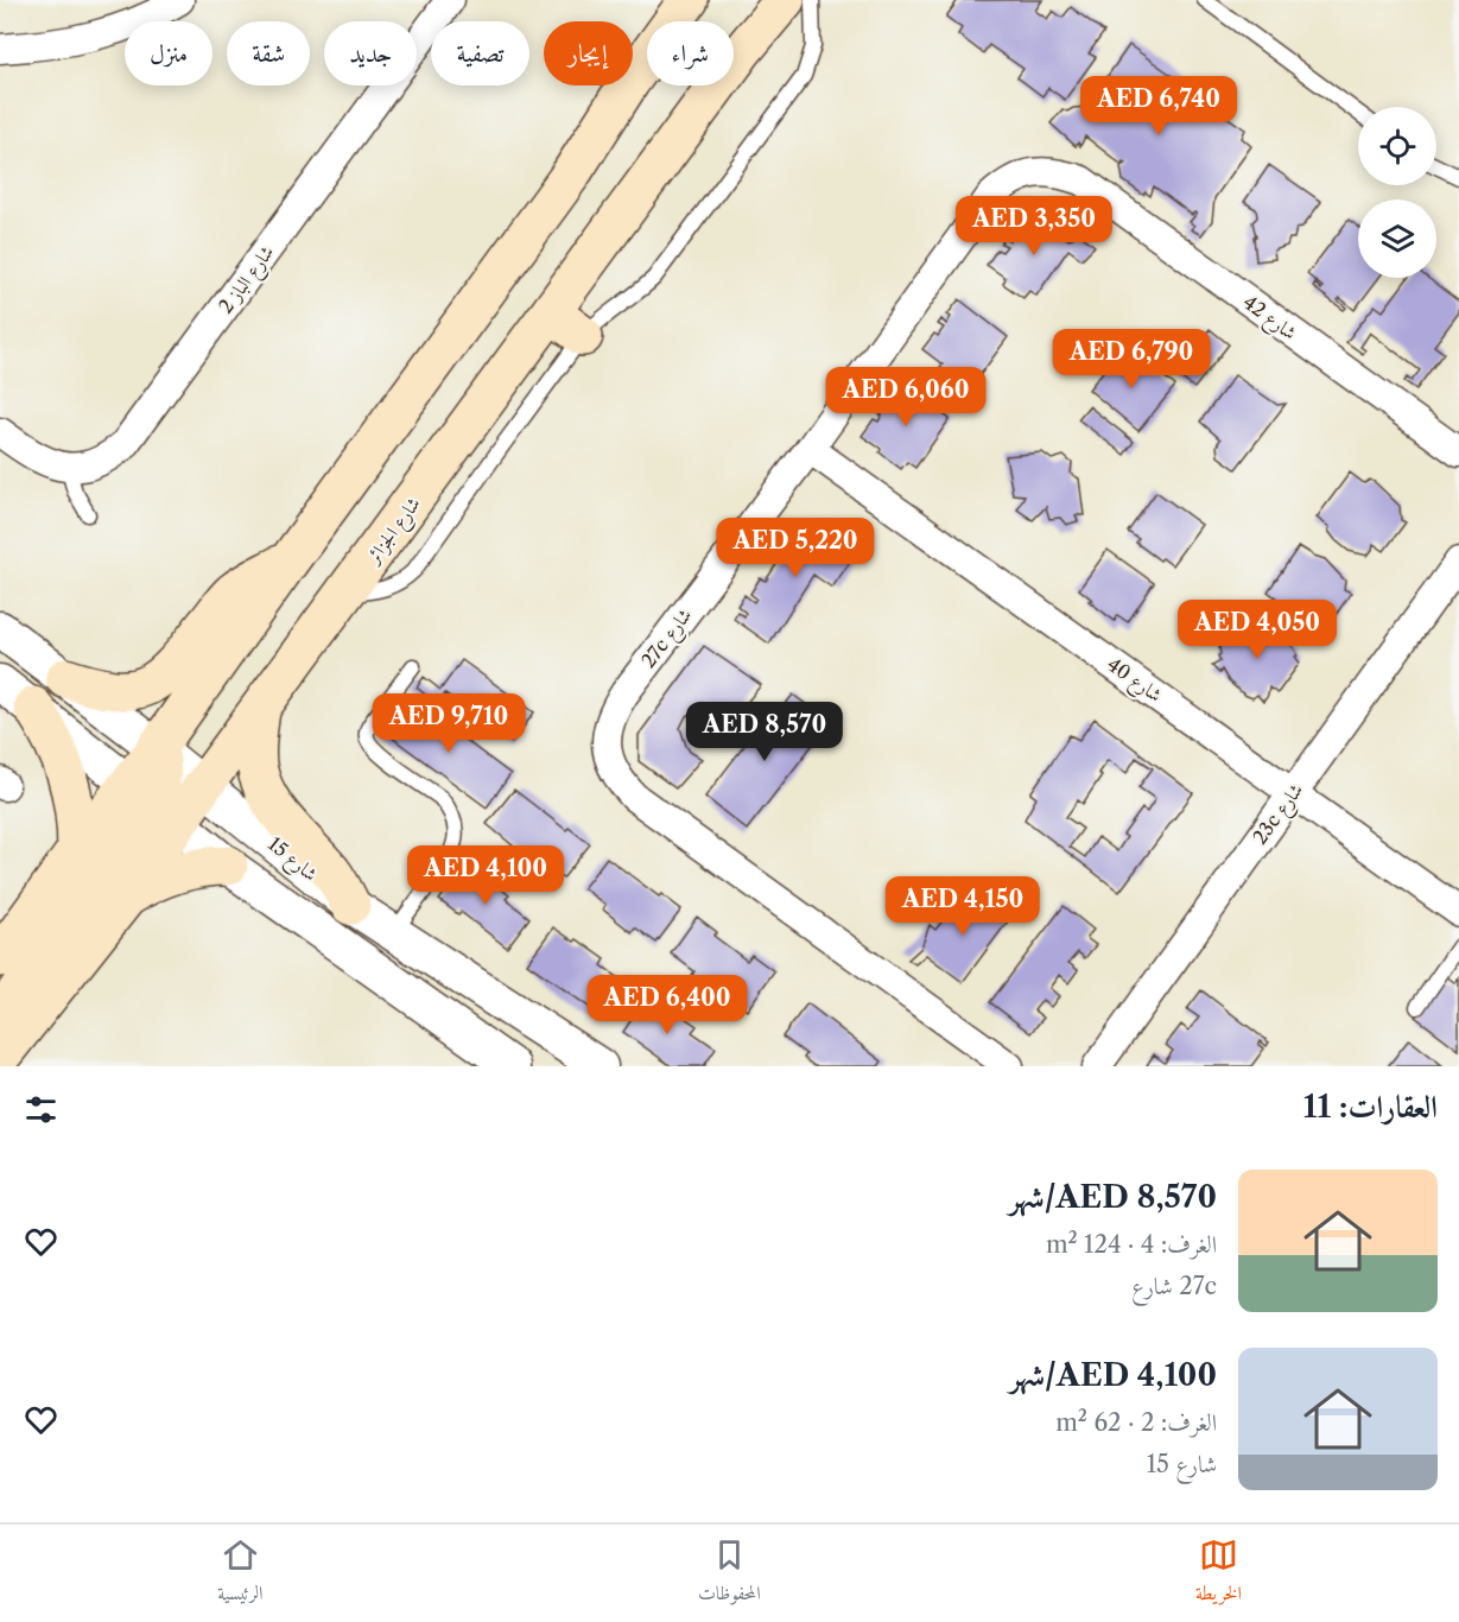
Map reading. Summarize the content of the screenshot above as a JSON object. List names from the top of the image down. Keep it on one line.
{"streets":{"main road":["شارع الجزائر"],"street":["شارع الباز 2","شارع 42","27c شارع","شارع 40","23c شارع","شارع 15"]},"crossings":[["شارع 42","27c شارع"],["شارع الجزائر","شارع 15"],["27c شارع","شارع 40"],["شارع 40","23c شارع"]],"page":{"chip":["شراء","إيجار","تصفية","جديد","شقة","منزل"],"price":["AED 6,740","AED 3,350","AED 6,790","AED 6,060","AED 5,220","AED 4,050","AED 9,710","AED 8,570","AED 4,100","AED 4,150","AED 6,400"],"heading":"العقارات: 11","list":[{"name":"AED 8,570/شهر","note":"الغرف: 4 · 124 m² · 27c شارع"},{"name":"AED 4,100/شهر","note":"الغرف: 2 · 62 m² · شارع 15"}],"tabs":["الخريطة","المحفوظات","الرئيسية"]}}
